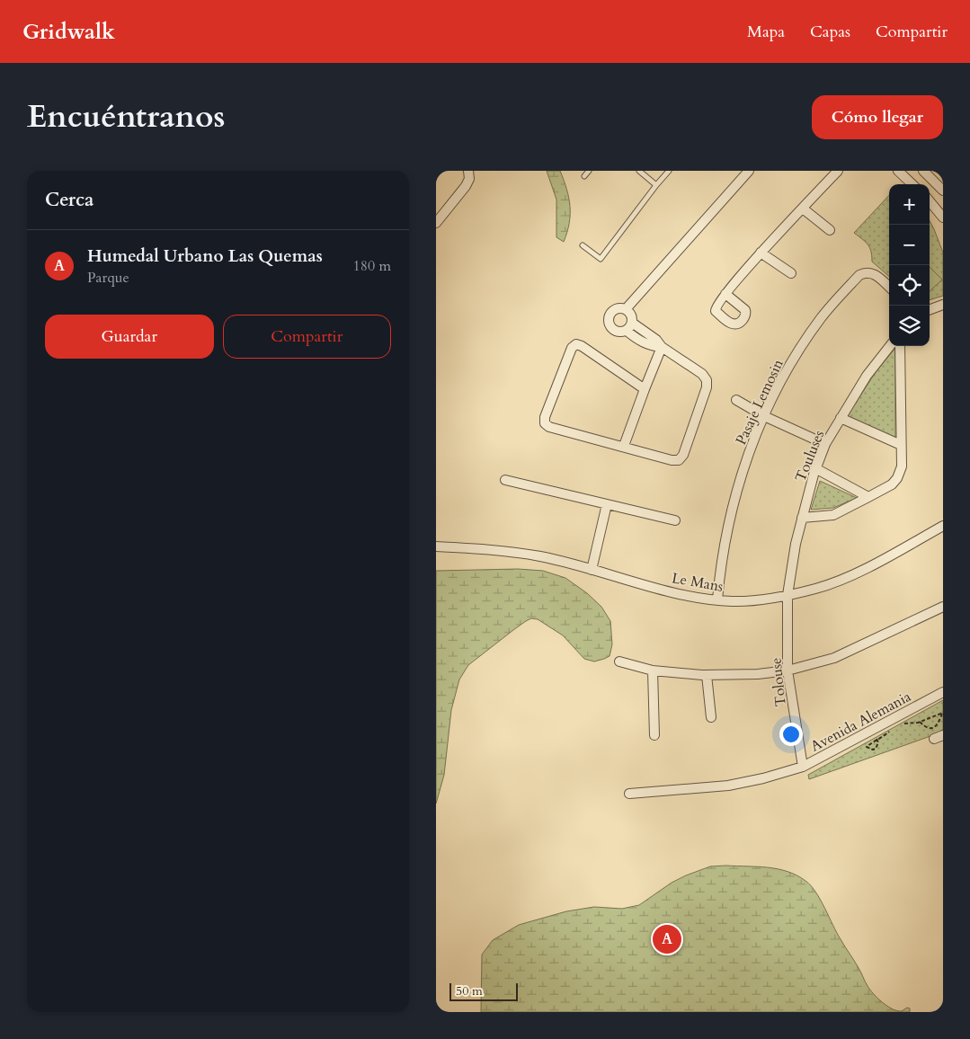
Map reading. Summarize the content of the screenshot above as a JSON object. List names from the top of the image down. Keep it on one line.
{"streets":{"street":["Pasaje Lemosin","Touluses","Le Mans","Tolouse","Avenida Alemania"]},"crossings":[["Pasaje Lemosin","Le Mans"],["Touluses","Le Mans"],["Touluses","Tolouse"],["Le Mans","Tolouse"],["Tolouse","Avenida Alemania"]],"scale_bar":"50 m","page":{"header":"Gridwalk","nav":["Mapa","Capas","Compartir"],"title":"Encuéntranos","buttons":["Cómo llegar",["Guardar","Compartir"]],"heading":"Cerca","map_buttons":["+","−"],"list":[{"mark":"A","name":"Humedal Urbano Las Quemas","note":"Parque","value":"180 m"}],"pins":"A","scale":"50 m"}}
